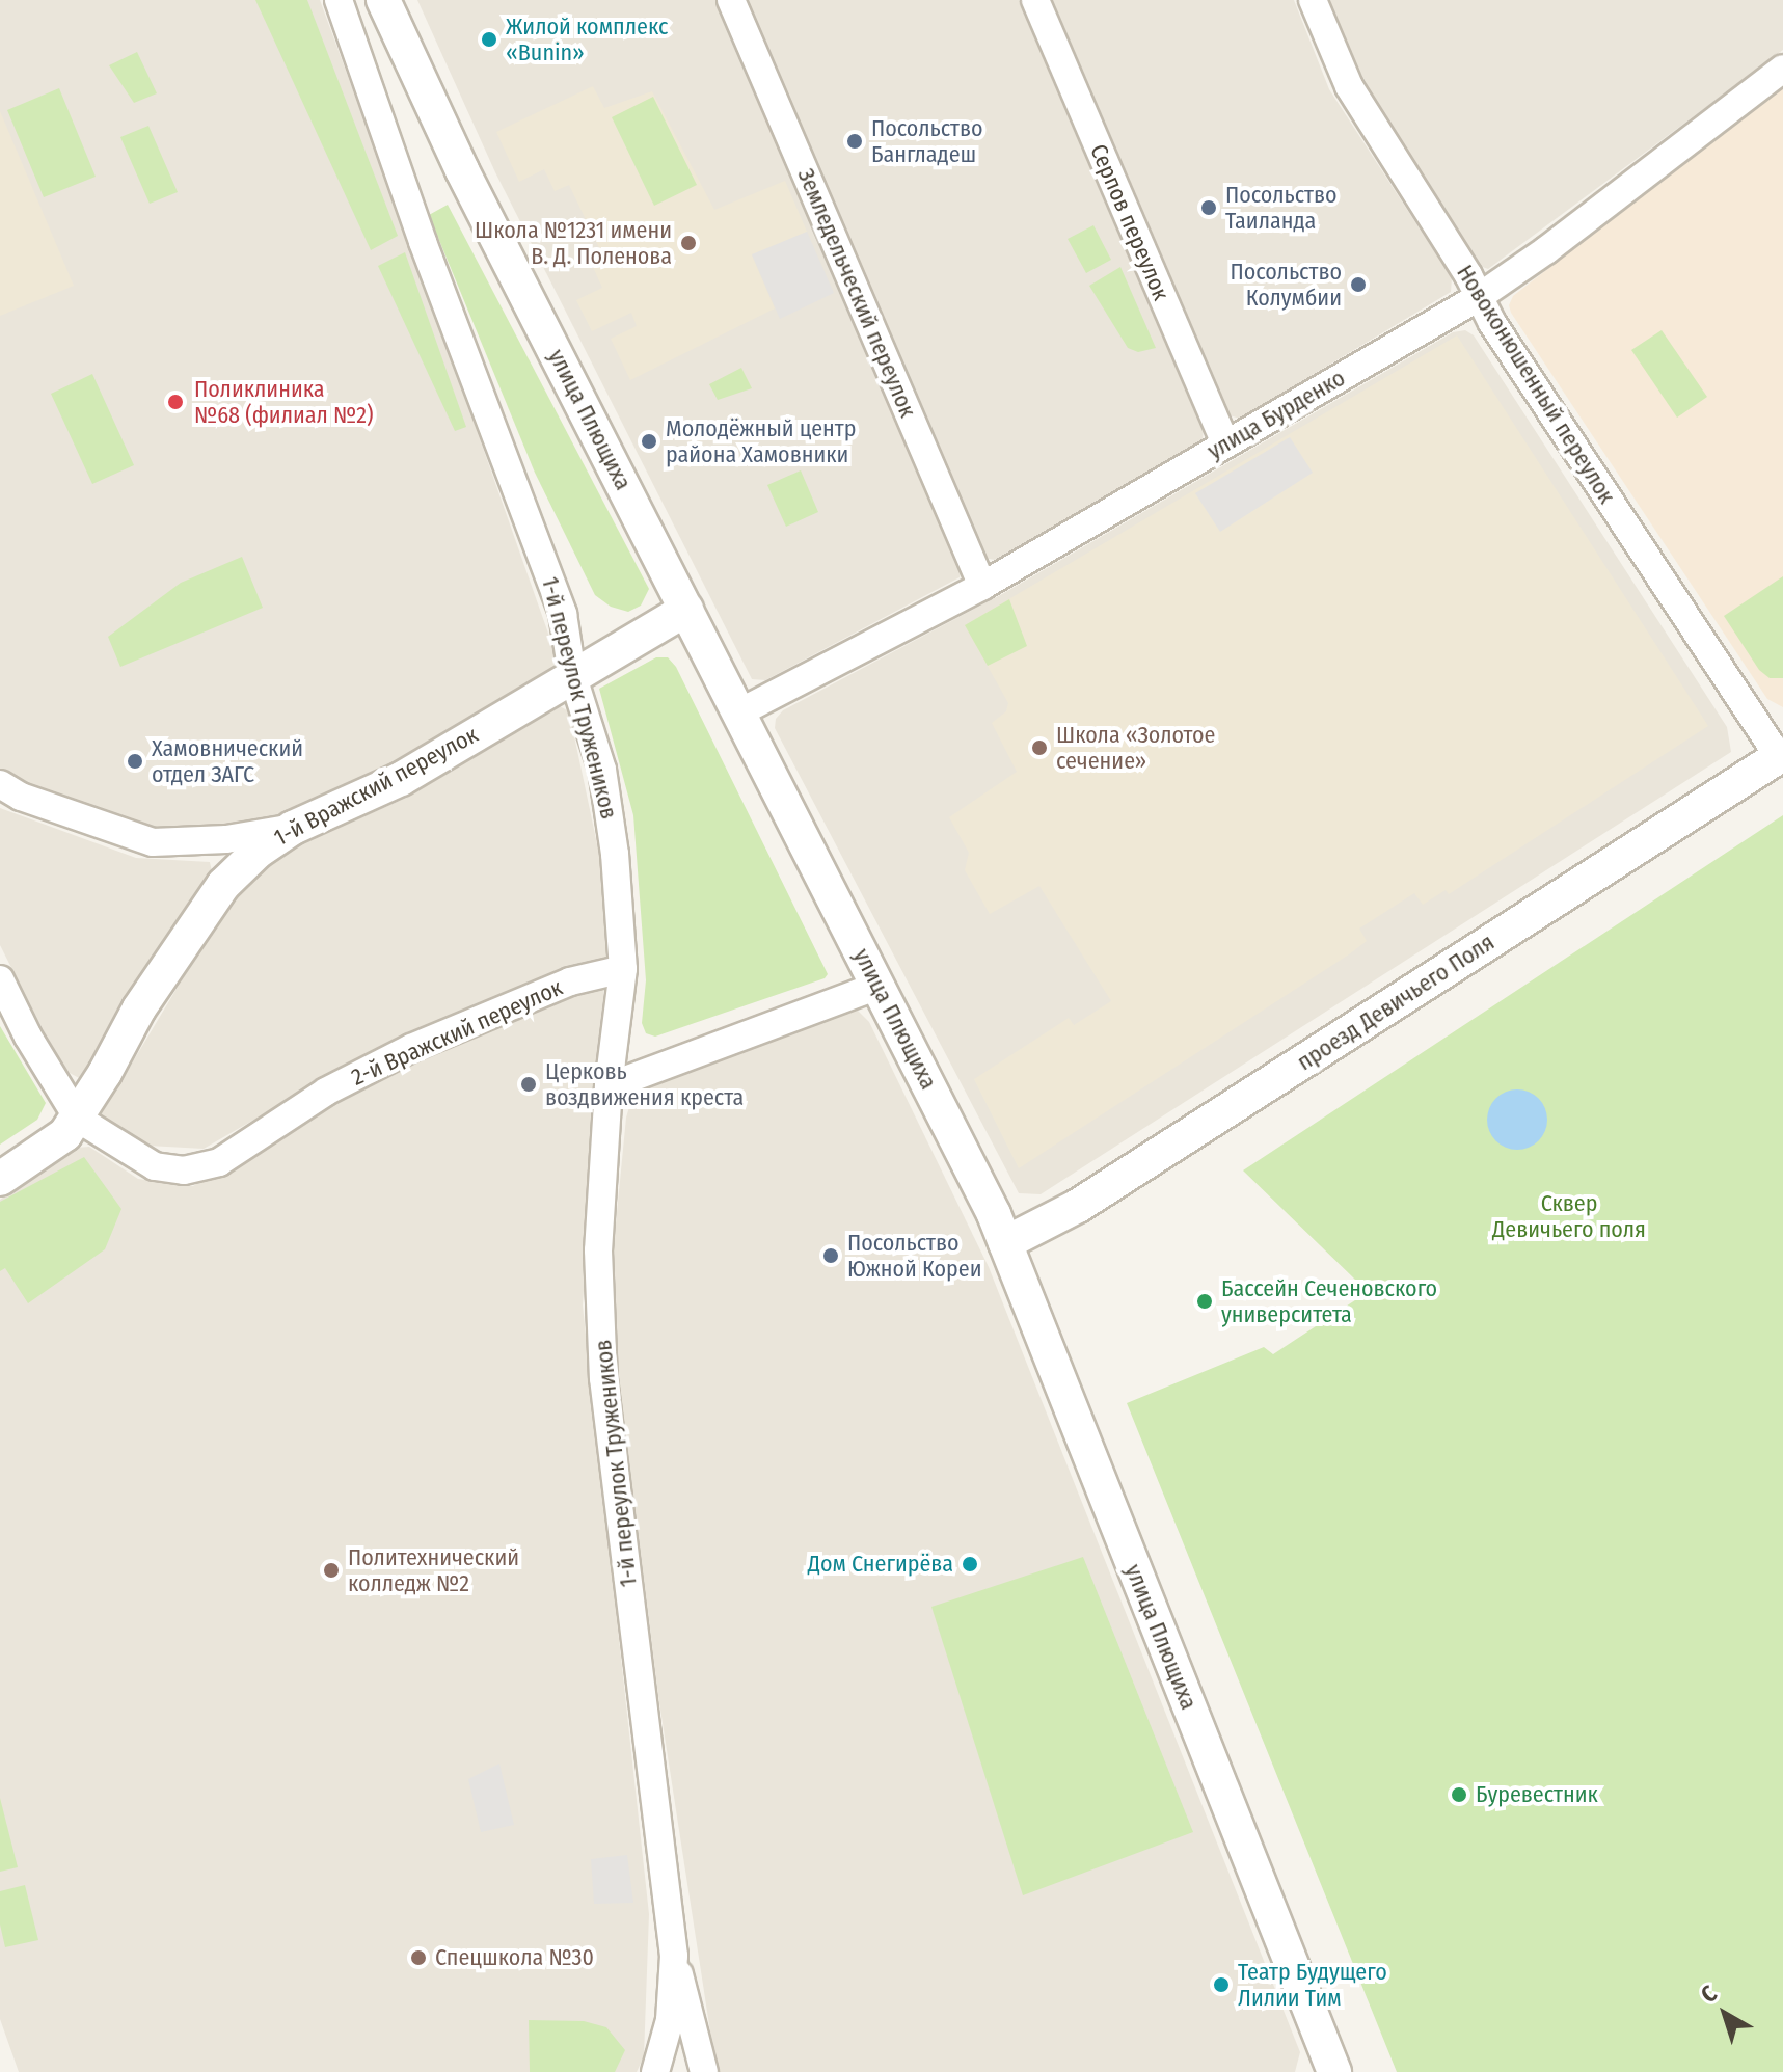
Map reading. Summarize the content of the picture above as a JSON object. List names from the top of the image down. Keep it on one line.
{"streets":{"street":["Серпов переулок","Земледельческий переулок","Новоконюшенный переулок","улица Бурденко","улица Плющиха","1-й переулок Тружеников","1-й Вражский переулок","проезд Девичьего Поля","2-й Вражский переулок"]},"crossings":[["Серпов переулок","улица Бурденко"],["Земледельческий переулок","улица Бурденко"],["Новоконюшенный переулок","улица Бурденко"],["Новоконюшенный переулок","проезд Девичьего Поля"],["улица Бурденко","улица Плющиха"],["улица Плющиха","1-й Вражский переулок"],["улица Плющиха","проезд Девичьего Поля"],["1-й переулок Тружеников","1-й Вражский переулок"],["1-й переулок Тружеников","2-й Вражский переулок"],["1-й Вражский переулок","2-й Вражский переулок"]],"parks":["Сквер Девичьего поля"],"places":["Жилой комплекс «Bunin»","Посольство Бангладеш","Посольство Таиланда","Школа №1231 имени В. Д. Поленова","Посольство Колумбии","Поликлиника №68 (филиал №2)","Молодёжный центр района Хамовники","Школа «Золотое сечение»","Хамовнический отдел ЗАГС","Церковь воздвижения креста","Посольство Южной Кореи","Бассейн Сеченовского университета","Дом Снегирёва","Политехнический колледж №2","Буревестник","Спецшкола №30","Театр Будущего Лилии Тим"],"north":"top left"}
